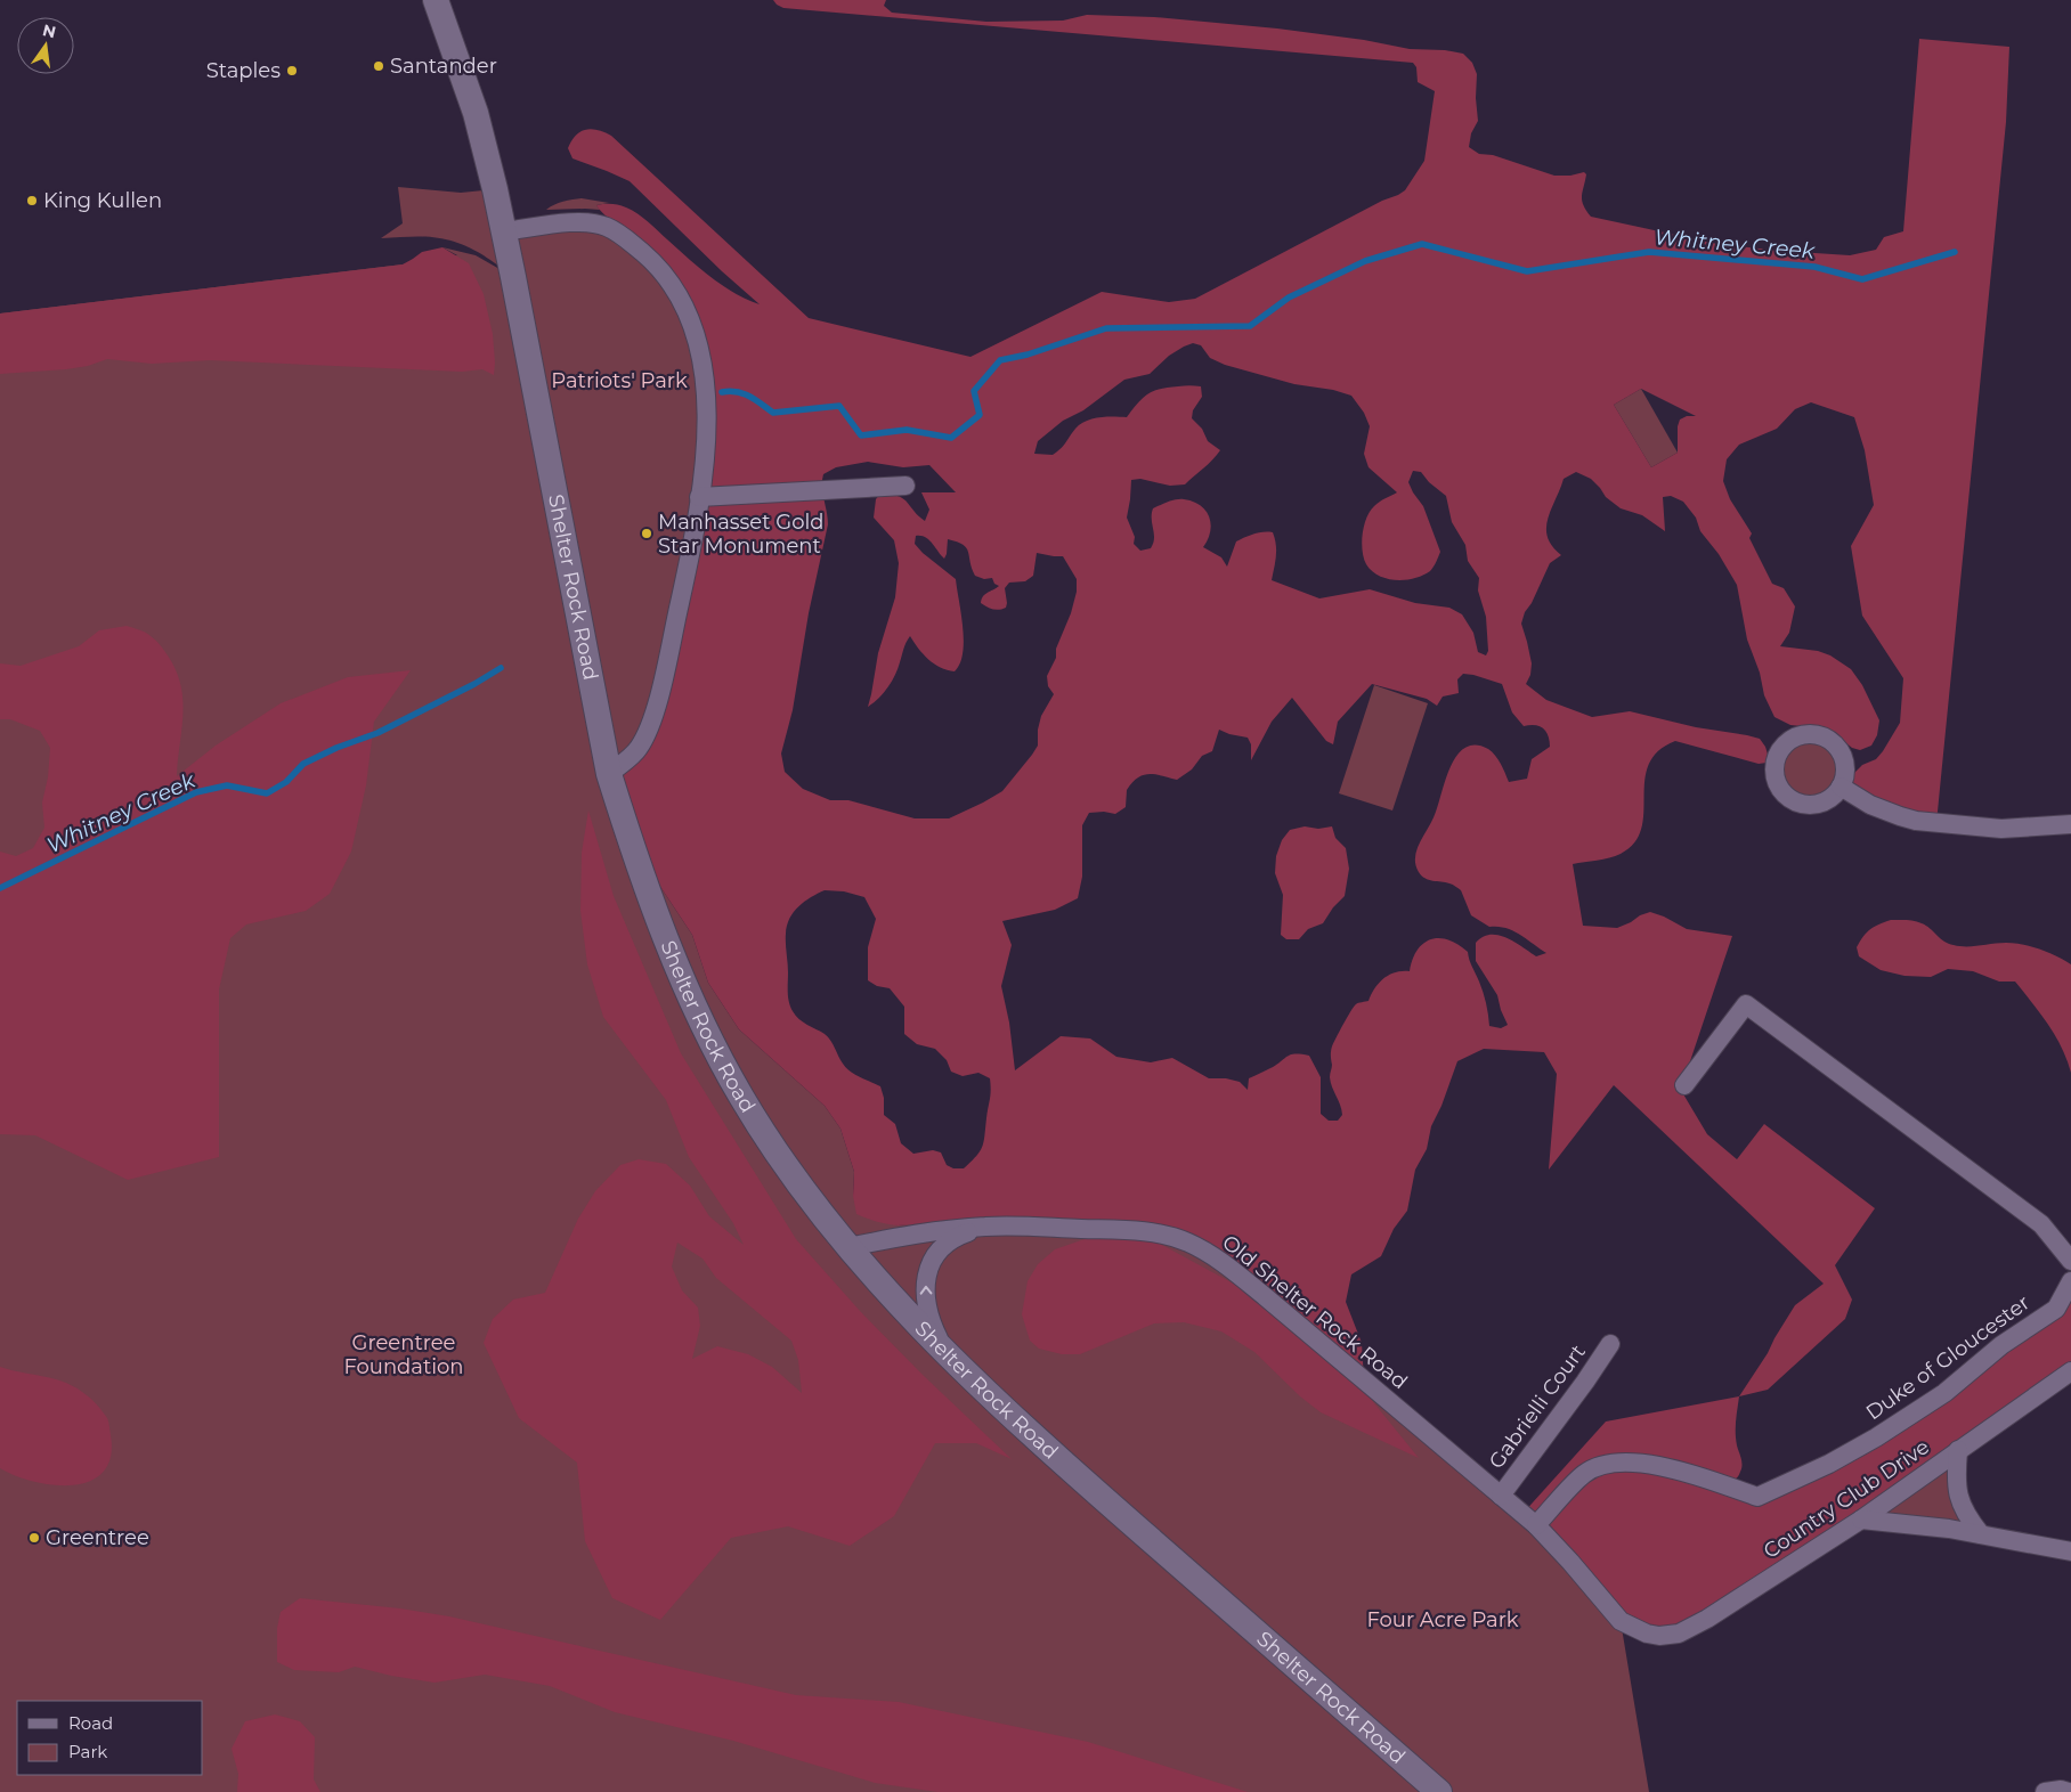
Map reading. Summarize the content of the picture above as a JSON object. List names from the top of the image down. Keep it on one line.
{"streets":{"main road":["Shelter Rock Road"],"street":["Old Shelter Rock Road","Duke of Gloucester","Gabrielli Court","Country Club Drive"]},"crossings":[["Shelter Rock Road","Old Shelter Rock Road"],["Old Shelter Rock Road","Duke of Gloucester"],["Old Shelter Rock Road","Gabrielli Court"],["Old Shelter Rock Road","Country Club Drive"]],"water":["Whitney Creek"],"parks":["Patriots' Park","Greentree Foundation","Four Acre Park"],"places":["Santander","Staples","King Kullen","Manhasset Gold Star Monument","Greentree"],"legend":["Road","Park"],"north":"top"}
